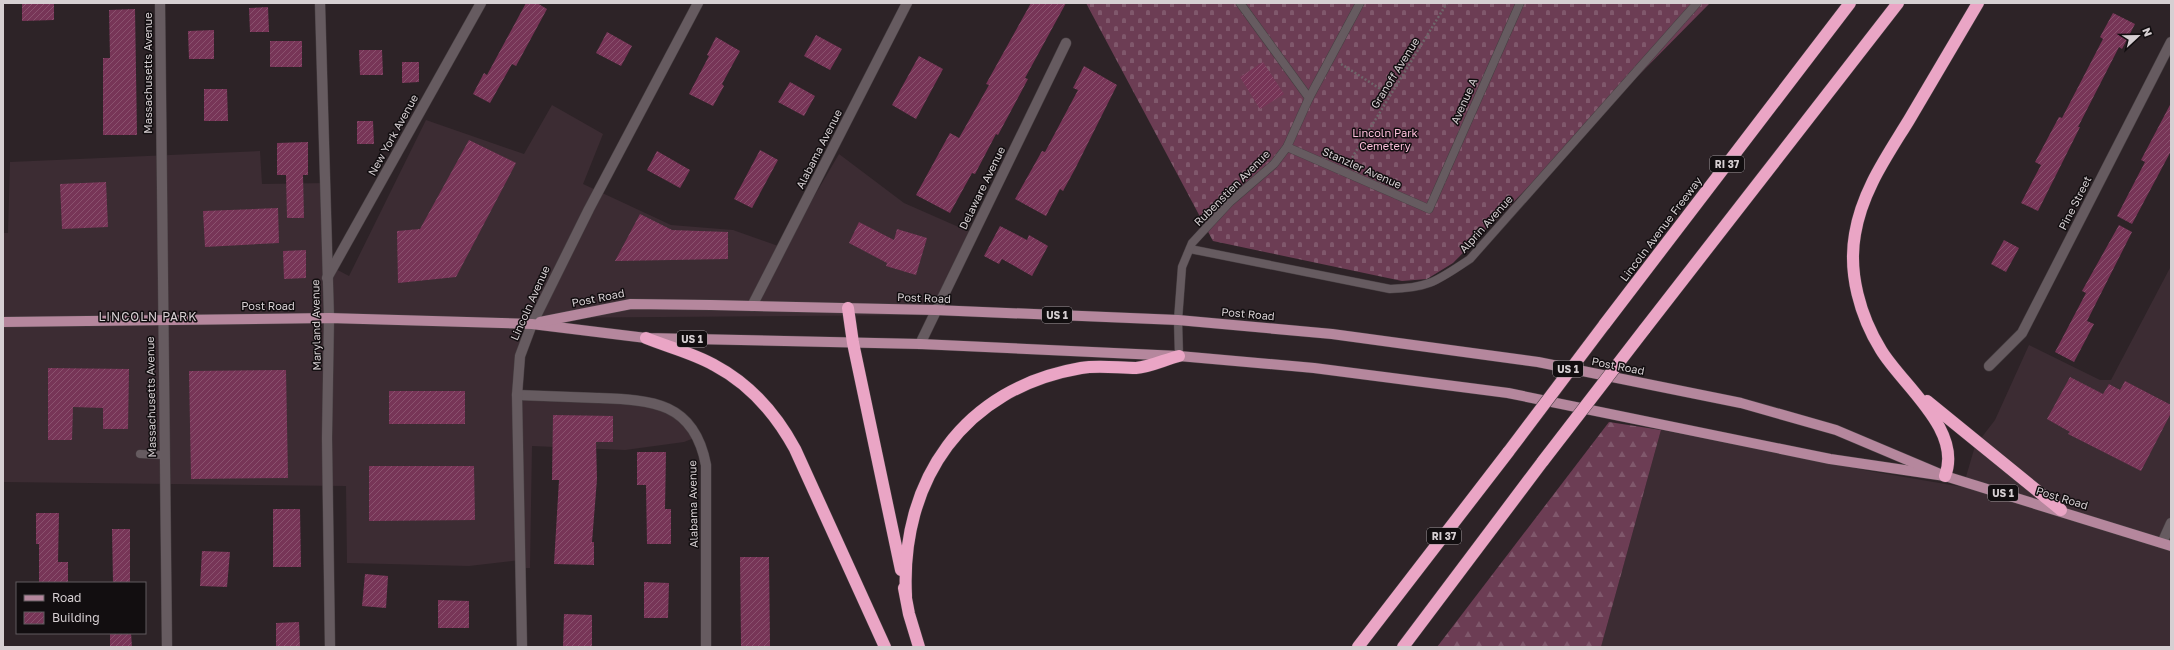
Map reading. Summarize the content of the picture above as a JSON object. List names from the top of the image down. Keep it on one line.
{"streets":{"highway":["RI 37","Lincoln Avenue Freeway"],"main road":["Post Road","US 1"],"street":["Massachusetts Avenue","New York Avenue","Alabama Avenue","Delaware Avenue","Pine Street","Lincoln Avenue","Maryland Avenue"],"lane":["Avenue A","Stanzler Avenue","Rubenstien Avenue","Alprin Avenue"],"path":["Granoff Avenue"]},"crossings":[["Massachusetts Avenue","Post Road"],["Granoff Avenue","Stanzler Avenue"],["Avenue A","Stanzler Avenue"],["New York Avenue","Maryland Avenue"],["Alabama Avenue","Post Road"],["Alabama Avenue","Lincoln Avenue"],["Stanzler Avenue","Rubenstien Avenue"],["Delaware Avenue","Post Road"],["Rubenstien Avenue","Alprin Avenue"],["Rubenstien Avenue","Post Road"],["Post Road","Lincoln Avenue"],["Post Road","Maryland Avenue"]],"districts":["LINCOLN PARK"],"parks":["Lincoln Park Cemetery"],"legend":["Road","Building"],"north":"right"}
